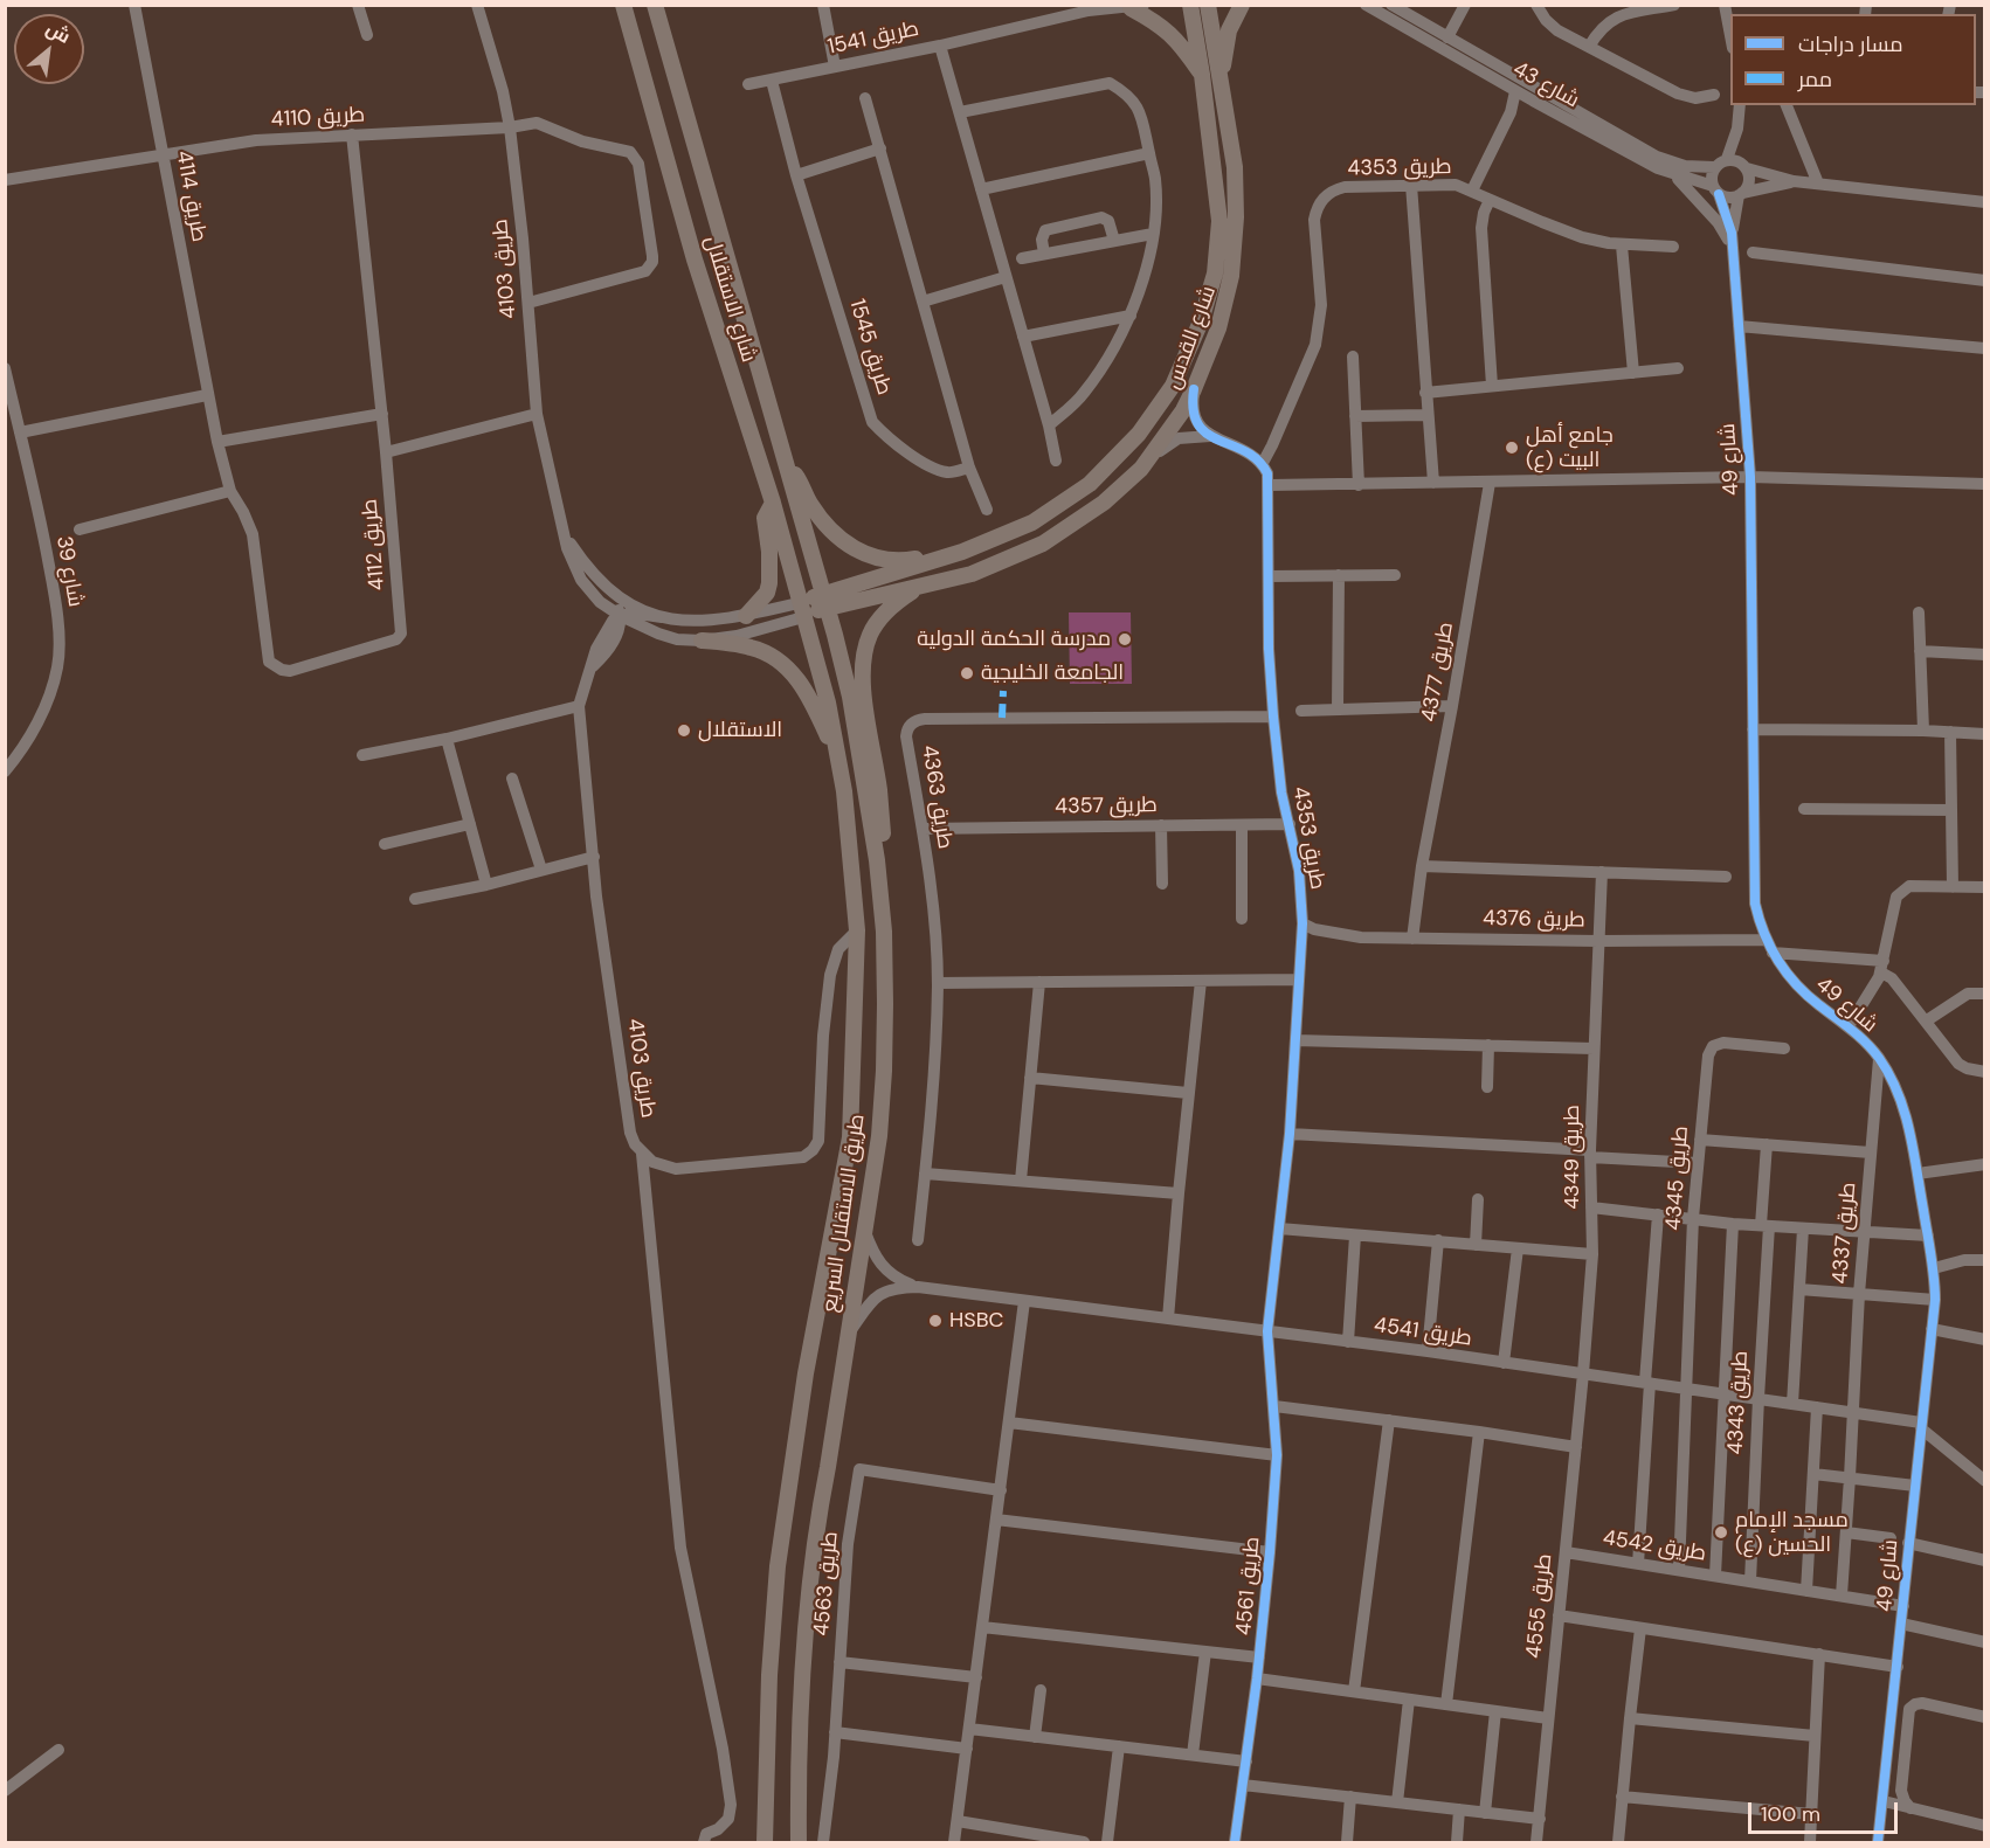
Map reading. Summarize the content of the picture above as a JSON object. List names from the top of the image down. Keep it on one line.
{"streets":{"main road":["شارع الاستقلال","شارع القدس","طريق الاستقلال السريع"],"street":["طريق 1541","شارع 43","طريق 4110","طريق 4353","طريق 4114","طريق 4103","طريق 1545","شارع 49","طريق 4112","شارع 39","طريق 4377","طريق 4363","طريق 4357","طريق 4376","طريق 4349","طريق 4345","طريق 4337","طريق 4541","طريق 4343","طريق 4542","طريق 4563","طريق 4561","طريق 4555"]},"crossings":[["طريق 1541","طريق 1545"],["شارع 43","شارع 49"],["طريق 4110","طريق 4114"],["طريق 4110","طريق 4103"],["طريق 4110","طريق 4112"],["طريق 4353","طريق 4363"],["طريق 4353","طريق 4357"],["طريق 4353","طريق 4376"],["طريق 4353","طريق 4541"],["طريق 4353","طريق 4561"],["طريق 4114","طريق 4112"],["طريق 4103","شارع الاستقلال"],["طريق 4103","شارع القدس"],["طريق 4103","طريق الاستقلال السريع"],["شارع الاستقلال","شارع القدس"],["شارع الاستقلال","طريق الاستقلال السريع"],["شارع القدس","طريق الاستقلال السريع"],["شارع 49","طريق 4376"],["شارع 49","طريق 4337"],["شارع 49","طريق 4541"],["شارع 49","طريق 4542"],["طريق 4377","طريق 4376"],["طريق 4363","طريق 4357"],["طريق 4376","طريق 4349"],["طريق 4349","طريق 4541"],["طريق 4349","طريق 4555"],["طريق 4345","طريق 4541"],["طريق 4345","طريق 4542"],["طريق 4337","طريق 4541"],["طريق 4337","طريق 4542"],["طريق 4541","طريق 4343"],["طريق 4541","طريق 4561"],["طريق 4541","طريق 4555"],["طريق 4343","طريق 4542"],["طريق 4542","طريق 4555"]],"places":["جامع أهل البيت (ع)","مدرسة الحكمة الدولية","الجامعة الخليجية","الاستقلال","HSBC","مسجد الإمام الحسين (ع)"],"legend":["مسار دراجات","ممر"],"scale_bar":"100 m","north":"top right"}
